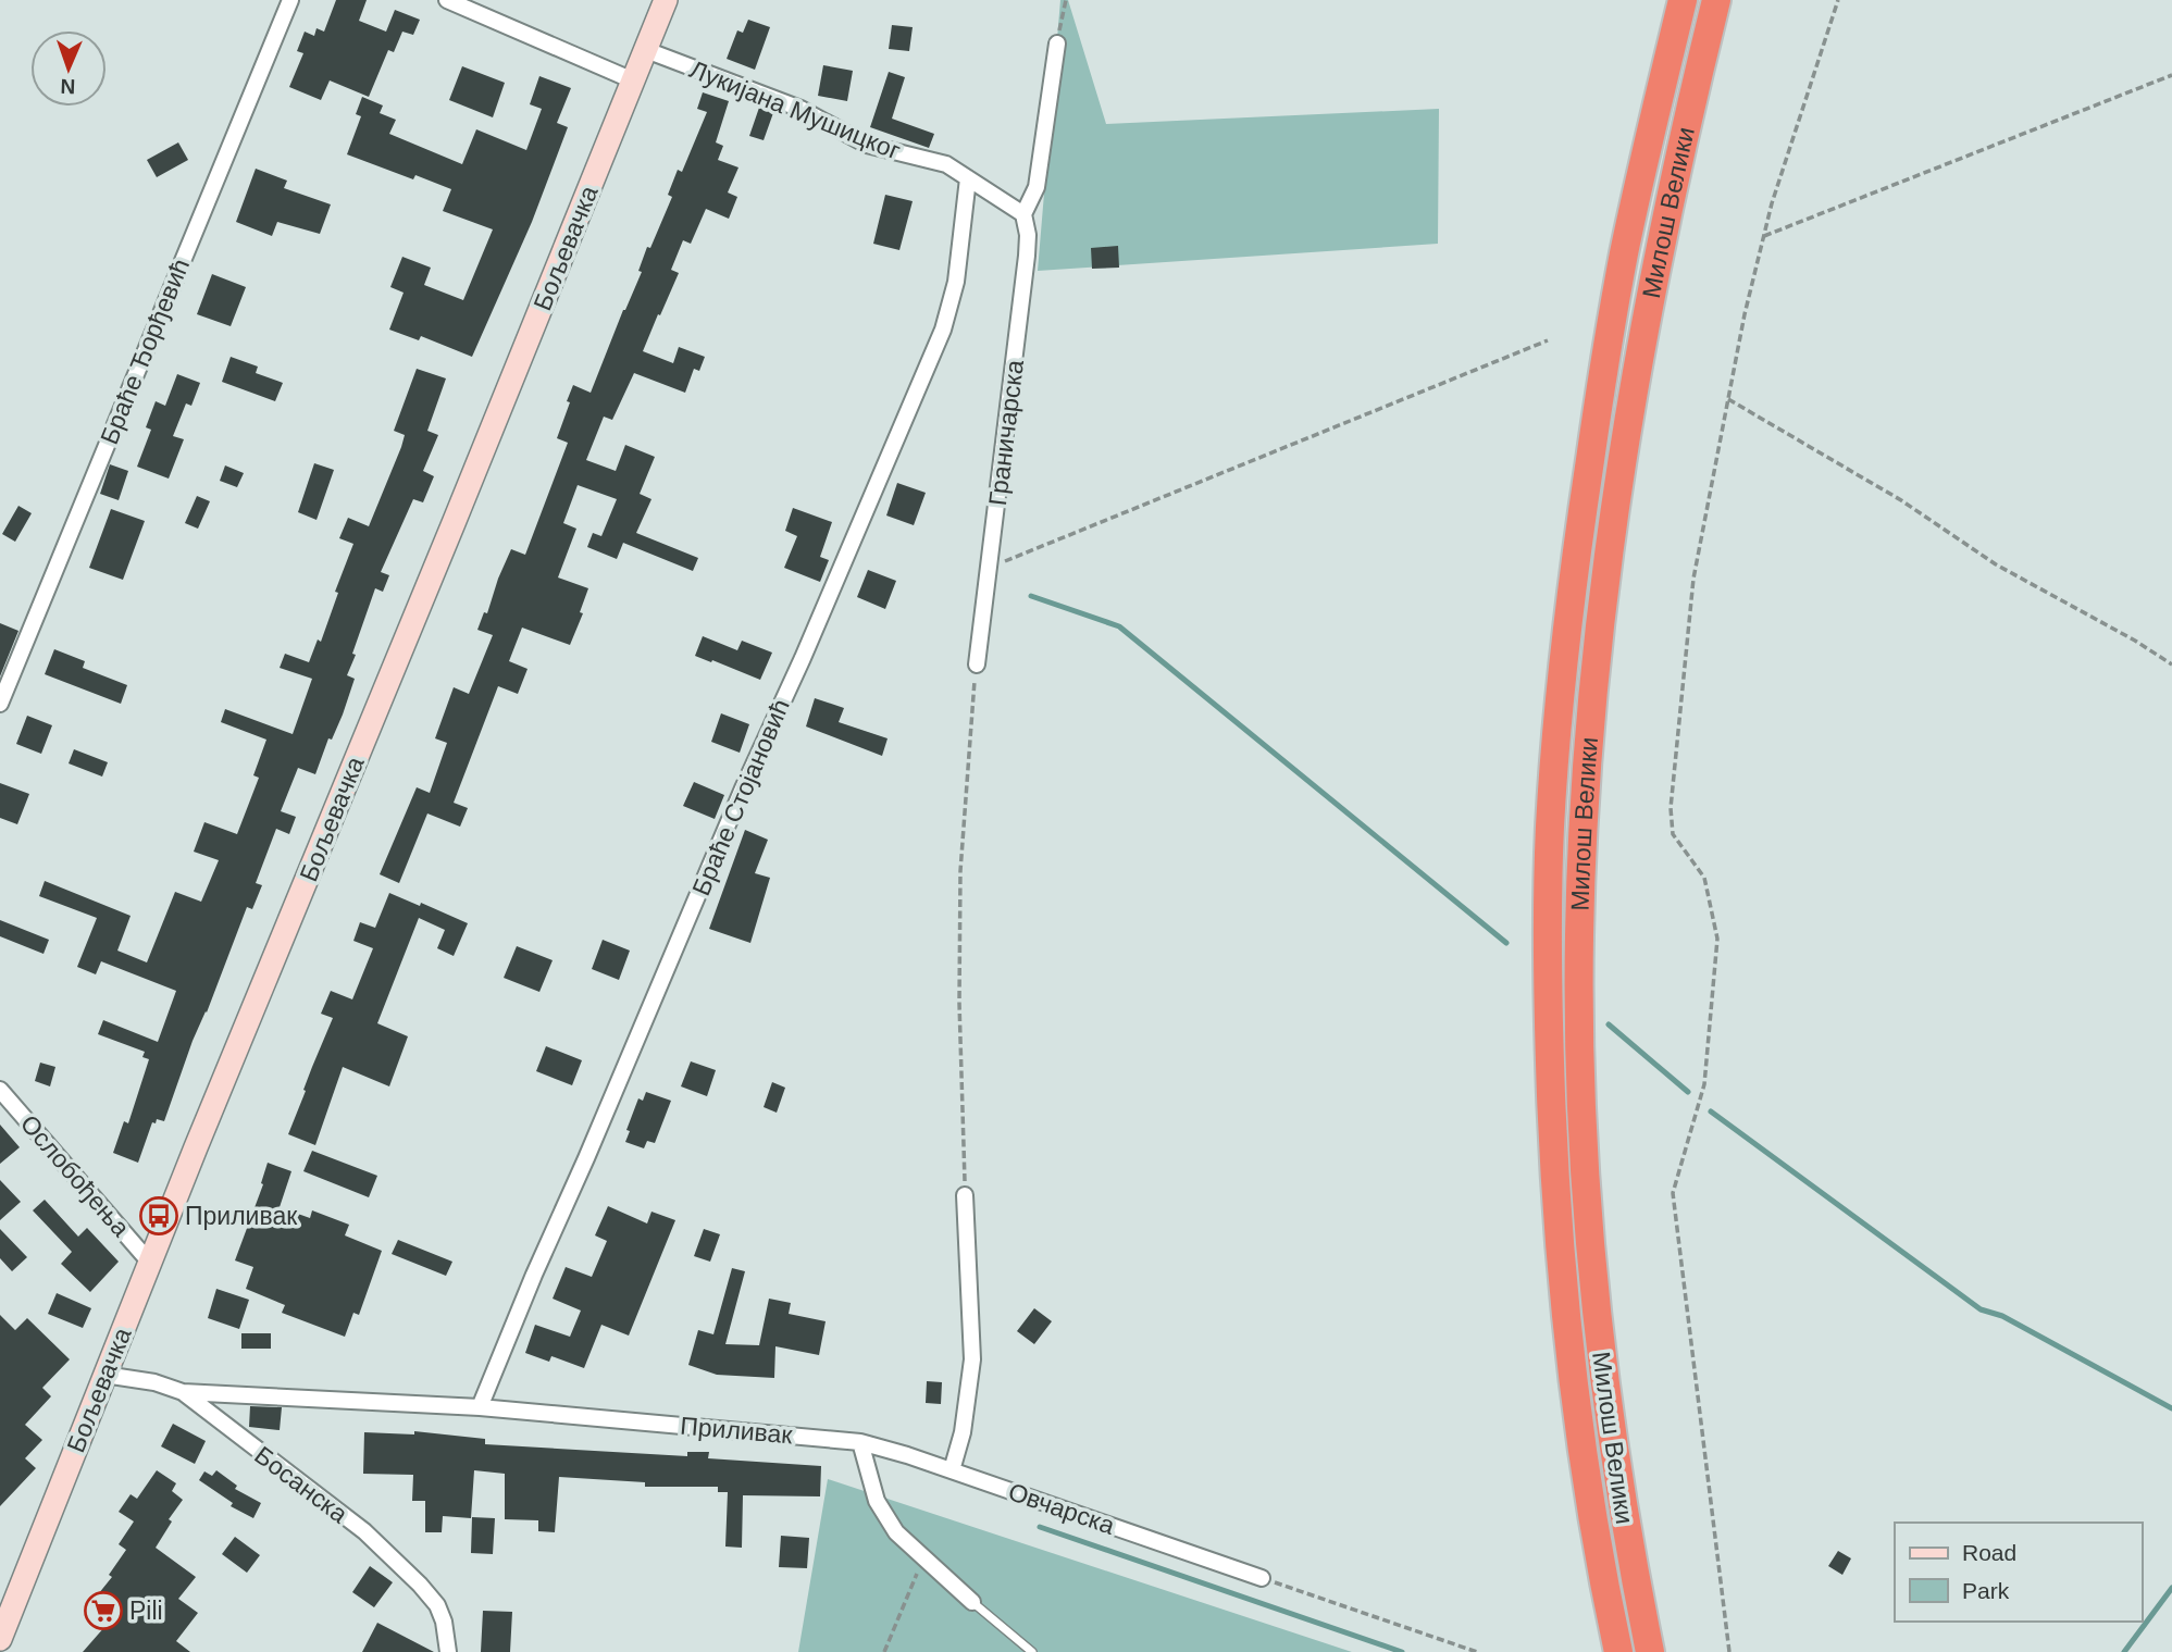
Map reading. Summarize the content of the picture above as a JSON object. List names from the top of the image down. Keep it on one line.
{"streets":{"highway":["Милош Велики"],"main road":["Бољевачка"],"street":["Лукијана Мушицког","Браће Ђорђевић","Граничарска","Браће Стојановић","Ослобођења","Приливак","Босанска","Овчарска"]},"crossings":[["Лукијана Мушицког","Бољевачка"],["Лукијана Мушицког","Граничарска"],["Лукијана Мушицког","Браће Стојановић"],["Бољевачка","Ослобођења"],["Бољевачка","Босанска"],["Браће Стојановић","Приливак"],["Приливак","Босанска"],["Приливак","Овчарска"]],"places":{"bus stop":["Приливак"],"supermarket":["Pili"]},"legend":["Road","Park"],"north":"bottom"}
